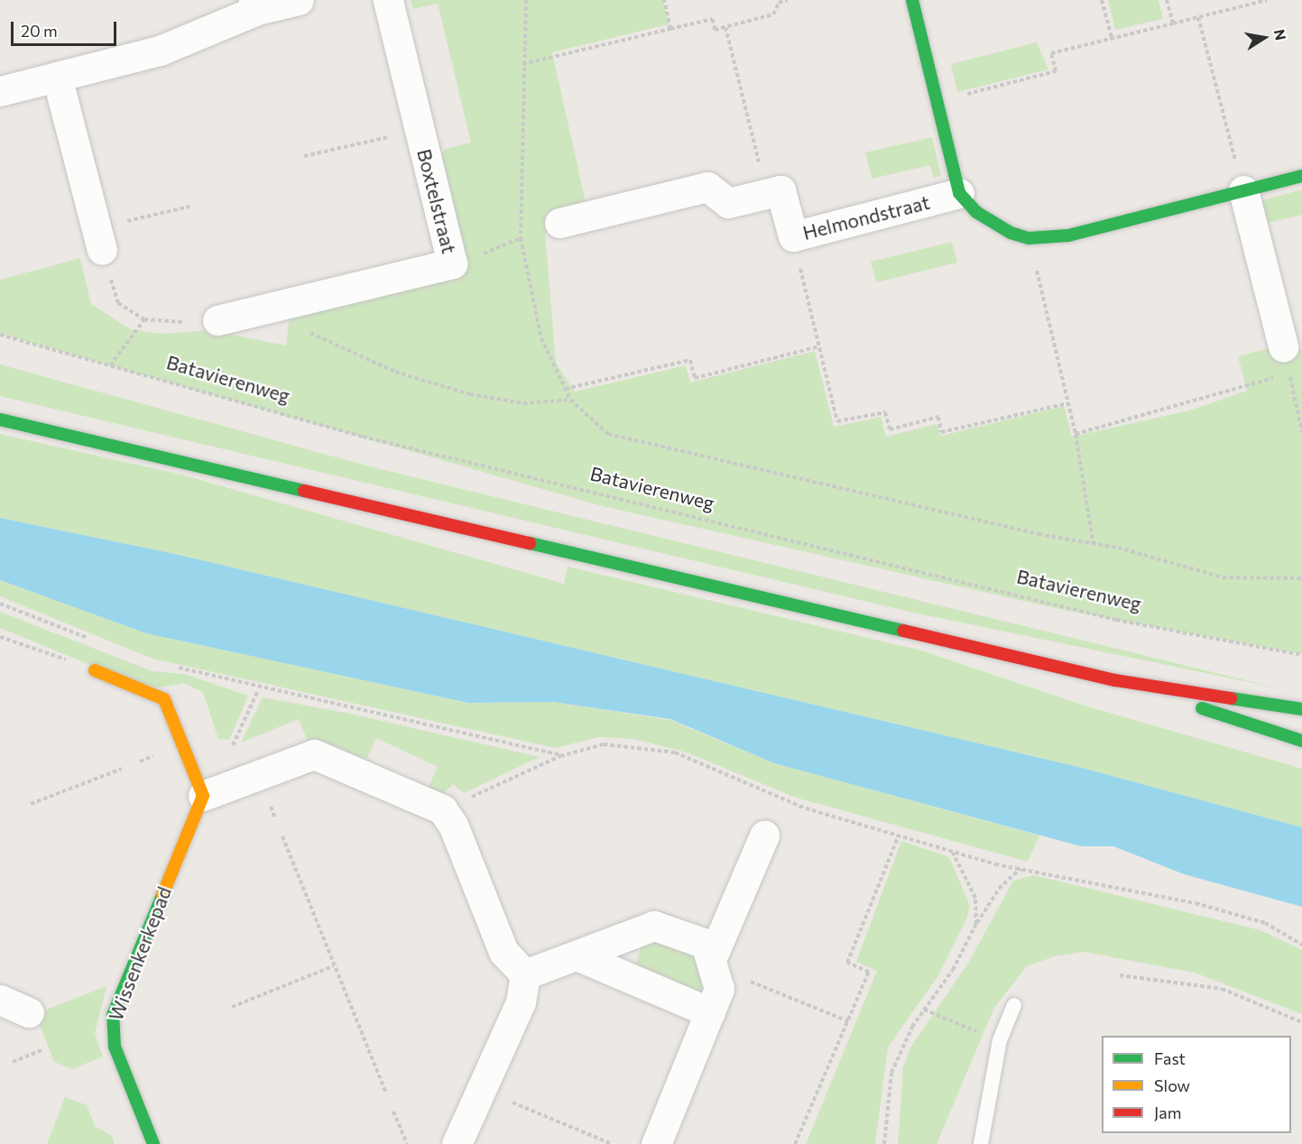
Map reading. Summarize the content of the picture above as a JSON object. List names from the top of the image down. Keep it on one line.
{"streets":{"main road":["Wissenkerkepad"],"street":["Boxtelstraat","Helmondstraat"],"path":["Batavierenweg"]},"legend":["Fast","Slow","Jam"],"scale_bar":"20 m","north":"right"}
